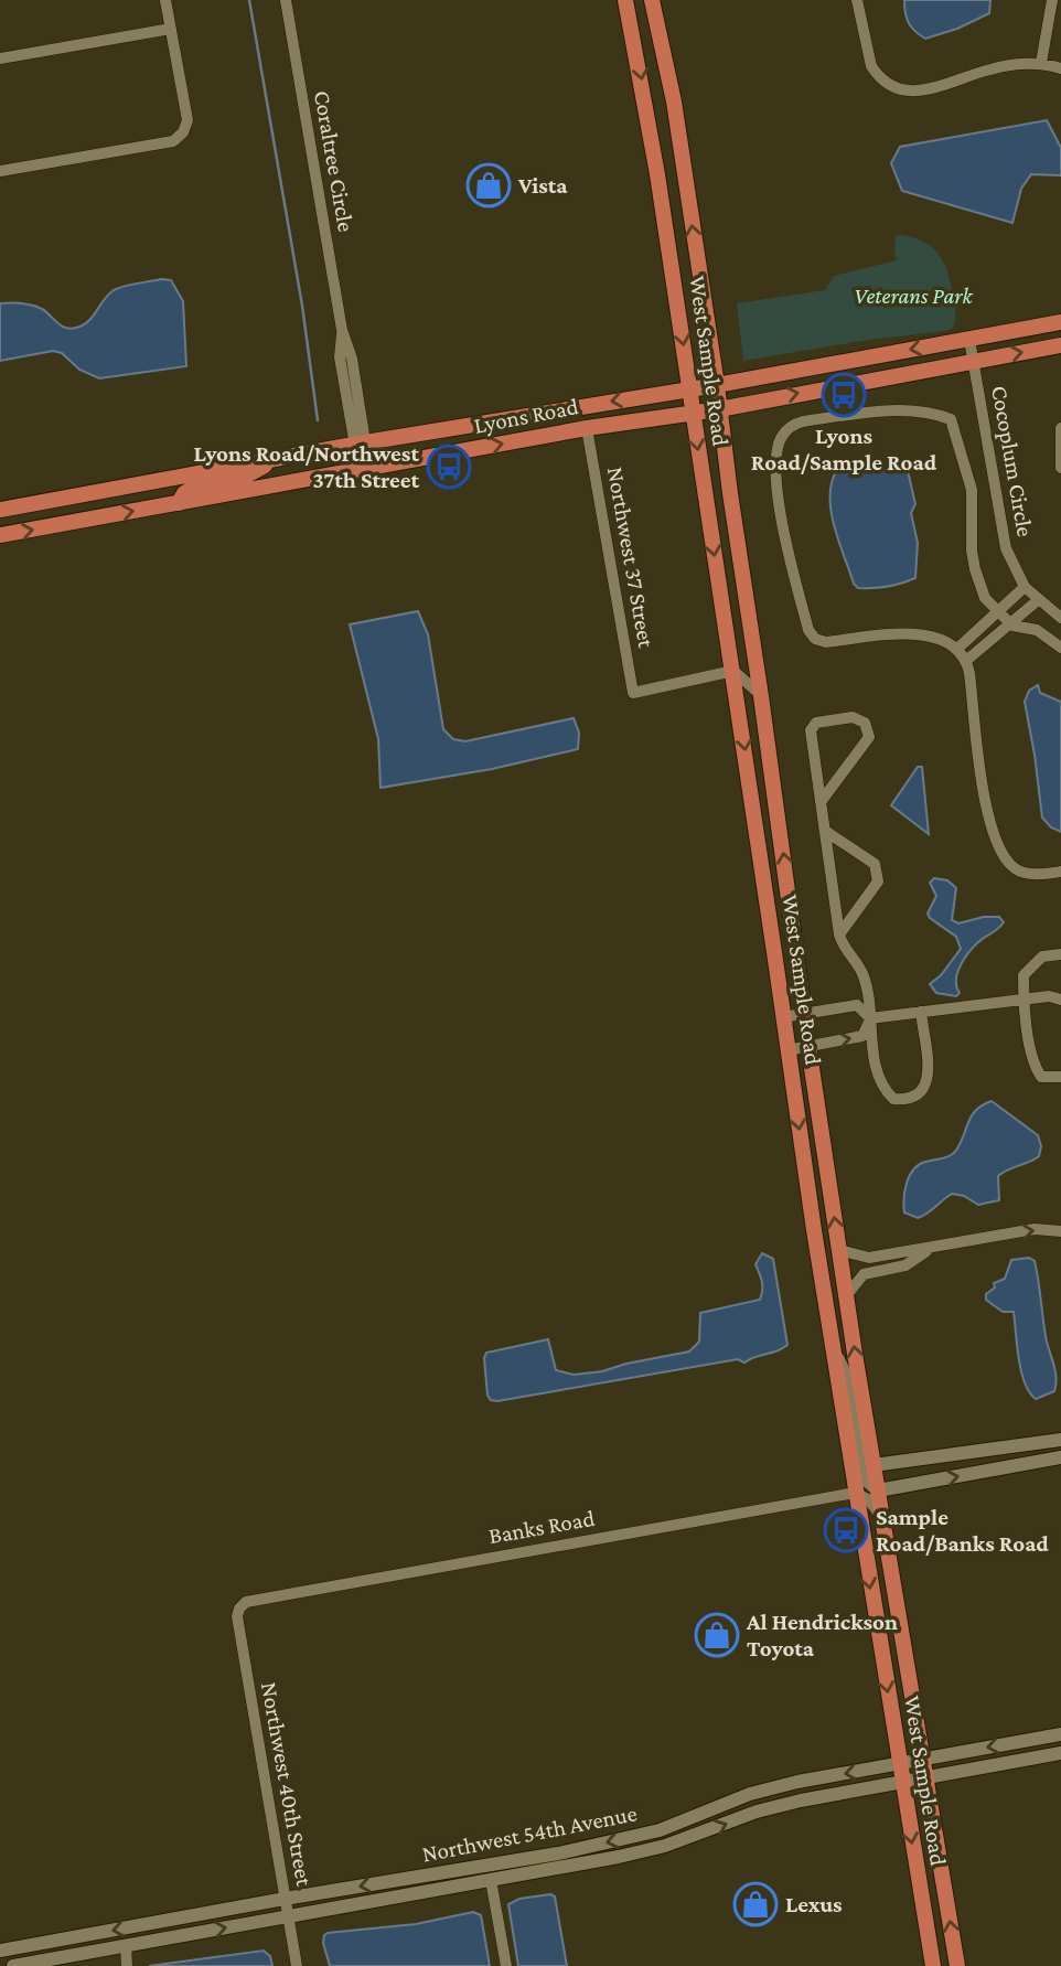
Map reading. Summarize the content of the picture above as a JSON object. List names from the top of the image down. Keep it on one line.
{"streets":{"main road":["West Sample Road","Lyons Road"],"street":["Coraltree Circle","Cocoplum Circle","Northwest 37 Street","Banks Road","Northwest 40th Street","Northwest 54th Avenue"]},"crossings":[["Coraltree Circle","Lyons Road"],["West Sample Road","Lyons Road"],["West Sample Road","Northwest 37 Street"],["West Sample Road","Banks Road"],["West Sample Road","Northwest 54th Avenue"],["Lyons Road","Cocoplum Circle"],["Lyons Road","Northwest 37 Street"],["Banks Road","Northwest 40th Street"],["Northwest 40th Street","Northwest 54th Avenue"]],"parks":["Veterans Park"],"places":{"shop":["Vista","Al Hendrickson Toyota","Lexus"],"bus stop":["Lyons Road/Sample Road","Lyons Road/Northwest 37th Street","Sample Road/Banks Road"]}}
